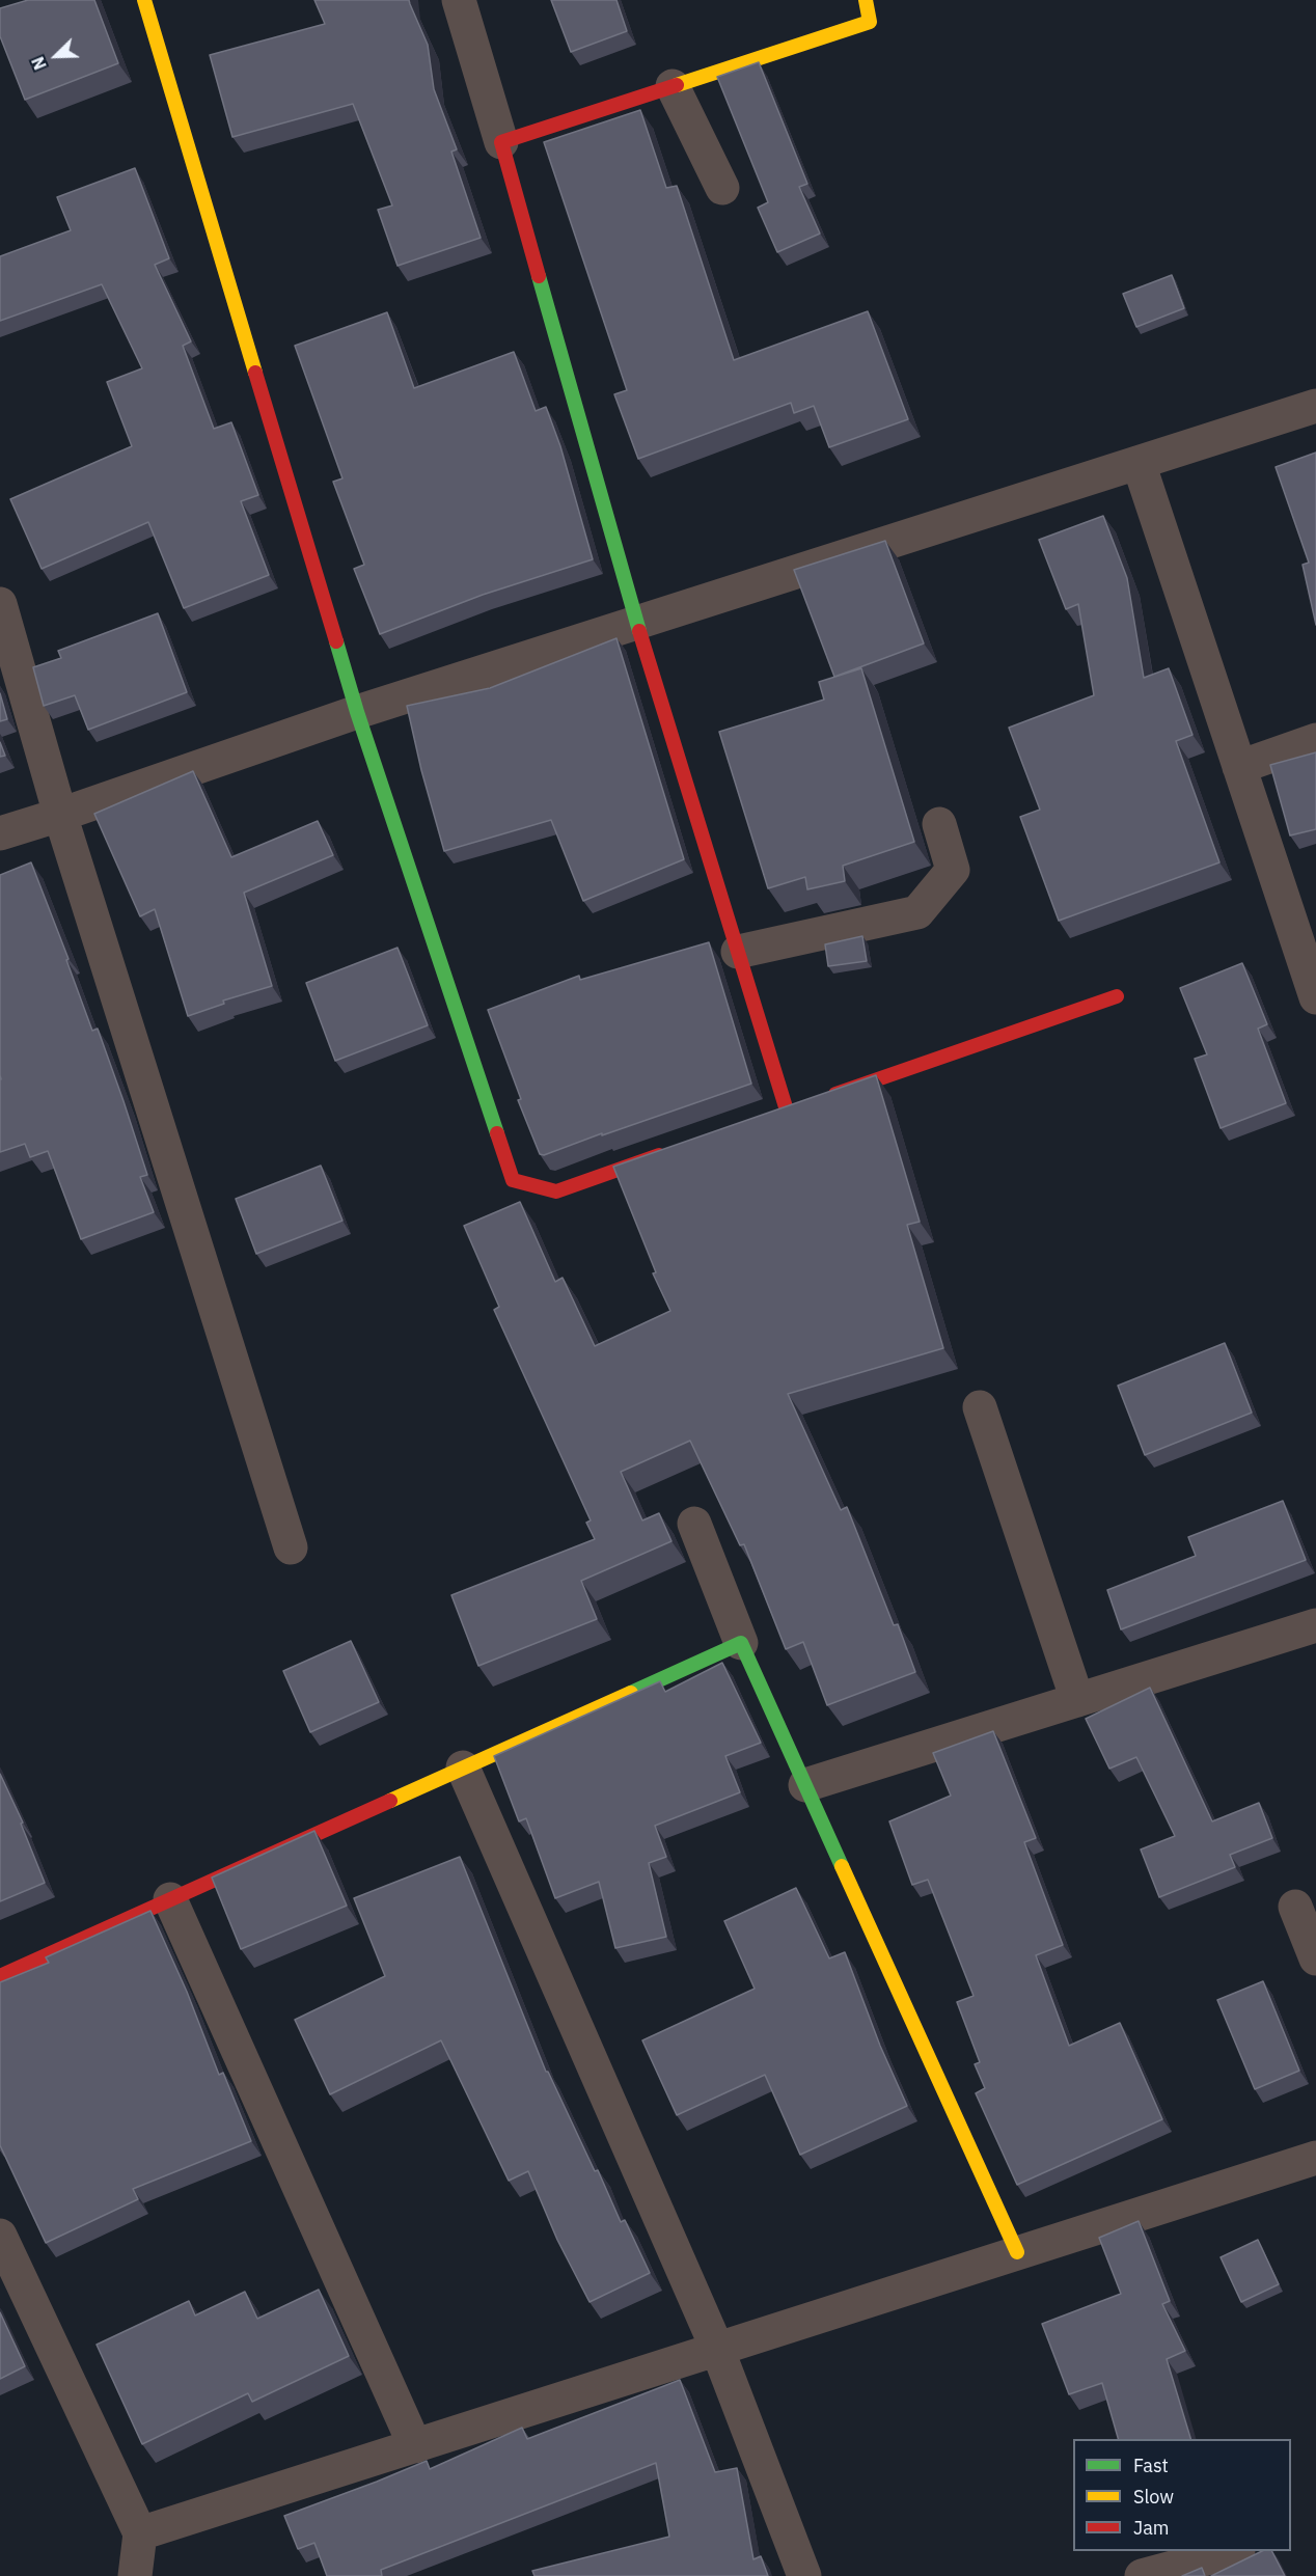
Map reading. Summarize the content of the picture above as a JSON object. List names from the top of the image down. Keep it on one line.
{"legend":["Fast","Slow","Jam"],"north":"bottom left"}
